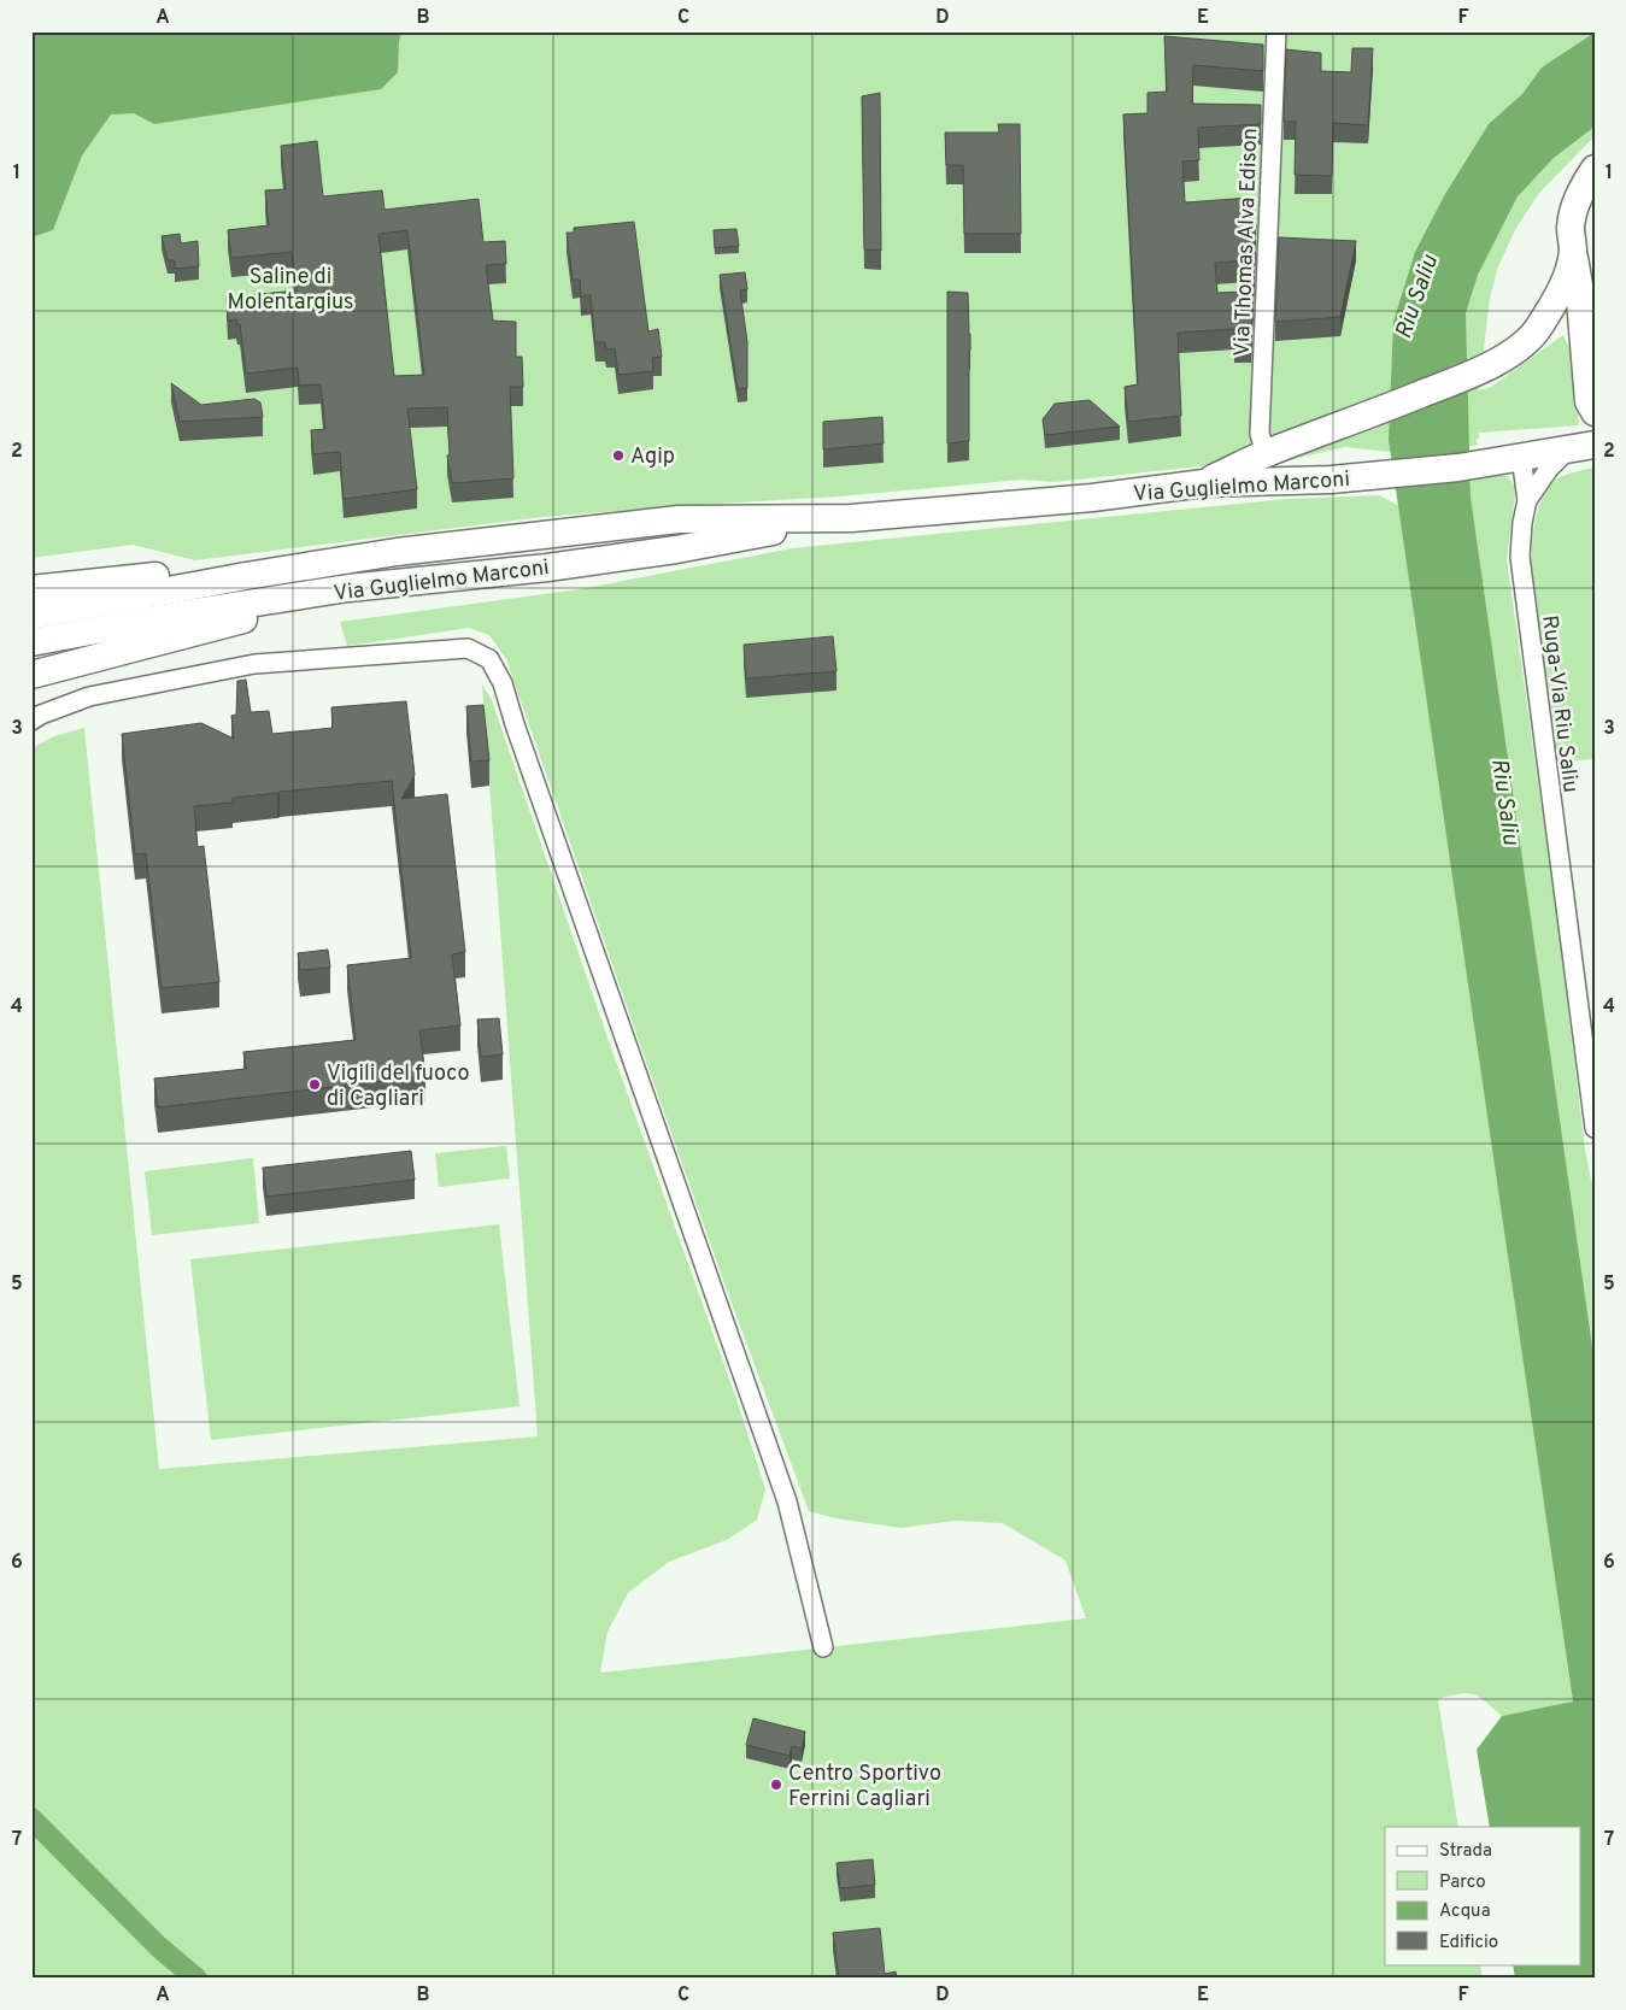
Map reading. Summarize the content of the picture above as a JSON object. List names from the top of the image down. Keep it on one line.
{"streets":{"main road":["Via Guglielmo Marconi"],"street":["Via Thomas Alva Edison","Ruga-Via Riu Saliu"]},"crossings":[["Via Guglielmo Marconi","Ruga-Via Riu Saliu"]],"water":["Riu Saliu"],"parks":["Saline di Molentargius"],"places":["Agip","Vigili del fuoco di Cagliari","Centro Sportivo Ferrini Cagliari"],"legend":["Strada","Parco","Acqua","Edificio"],"grid":{"columns":["A","B","C","D","E","F"],"rows":["1","2","3","4","5","6","7"]}}
